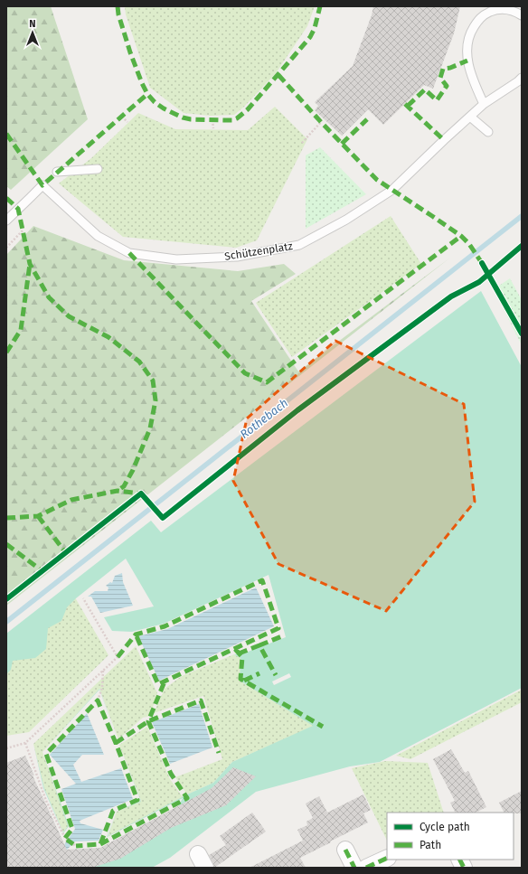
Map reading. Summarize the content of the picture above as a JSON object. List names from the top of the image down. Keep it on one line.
{"streets":{"lane":["Schützenplatz"]},"water":["Rothebach"],"legend":["Cycle path","Path"],"north":"top"}
